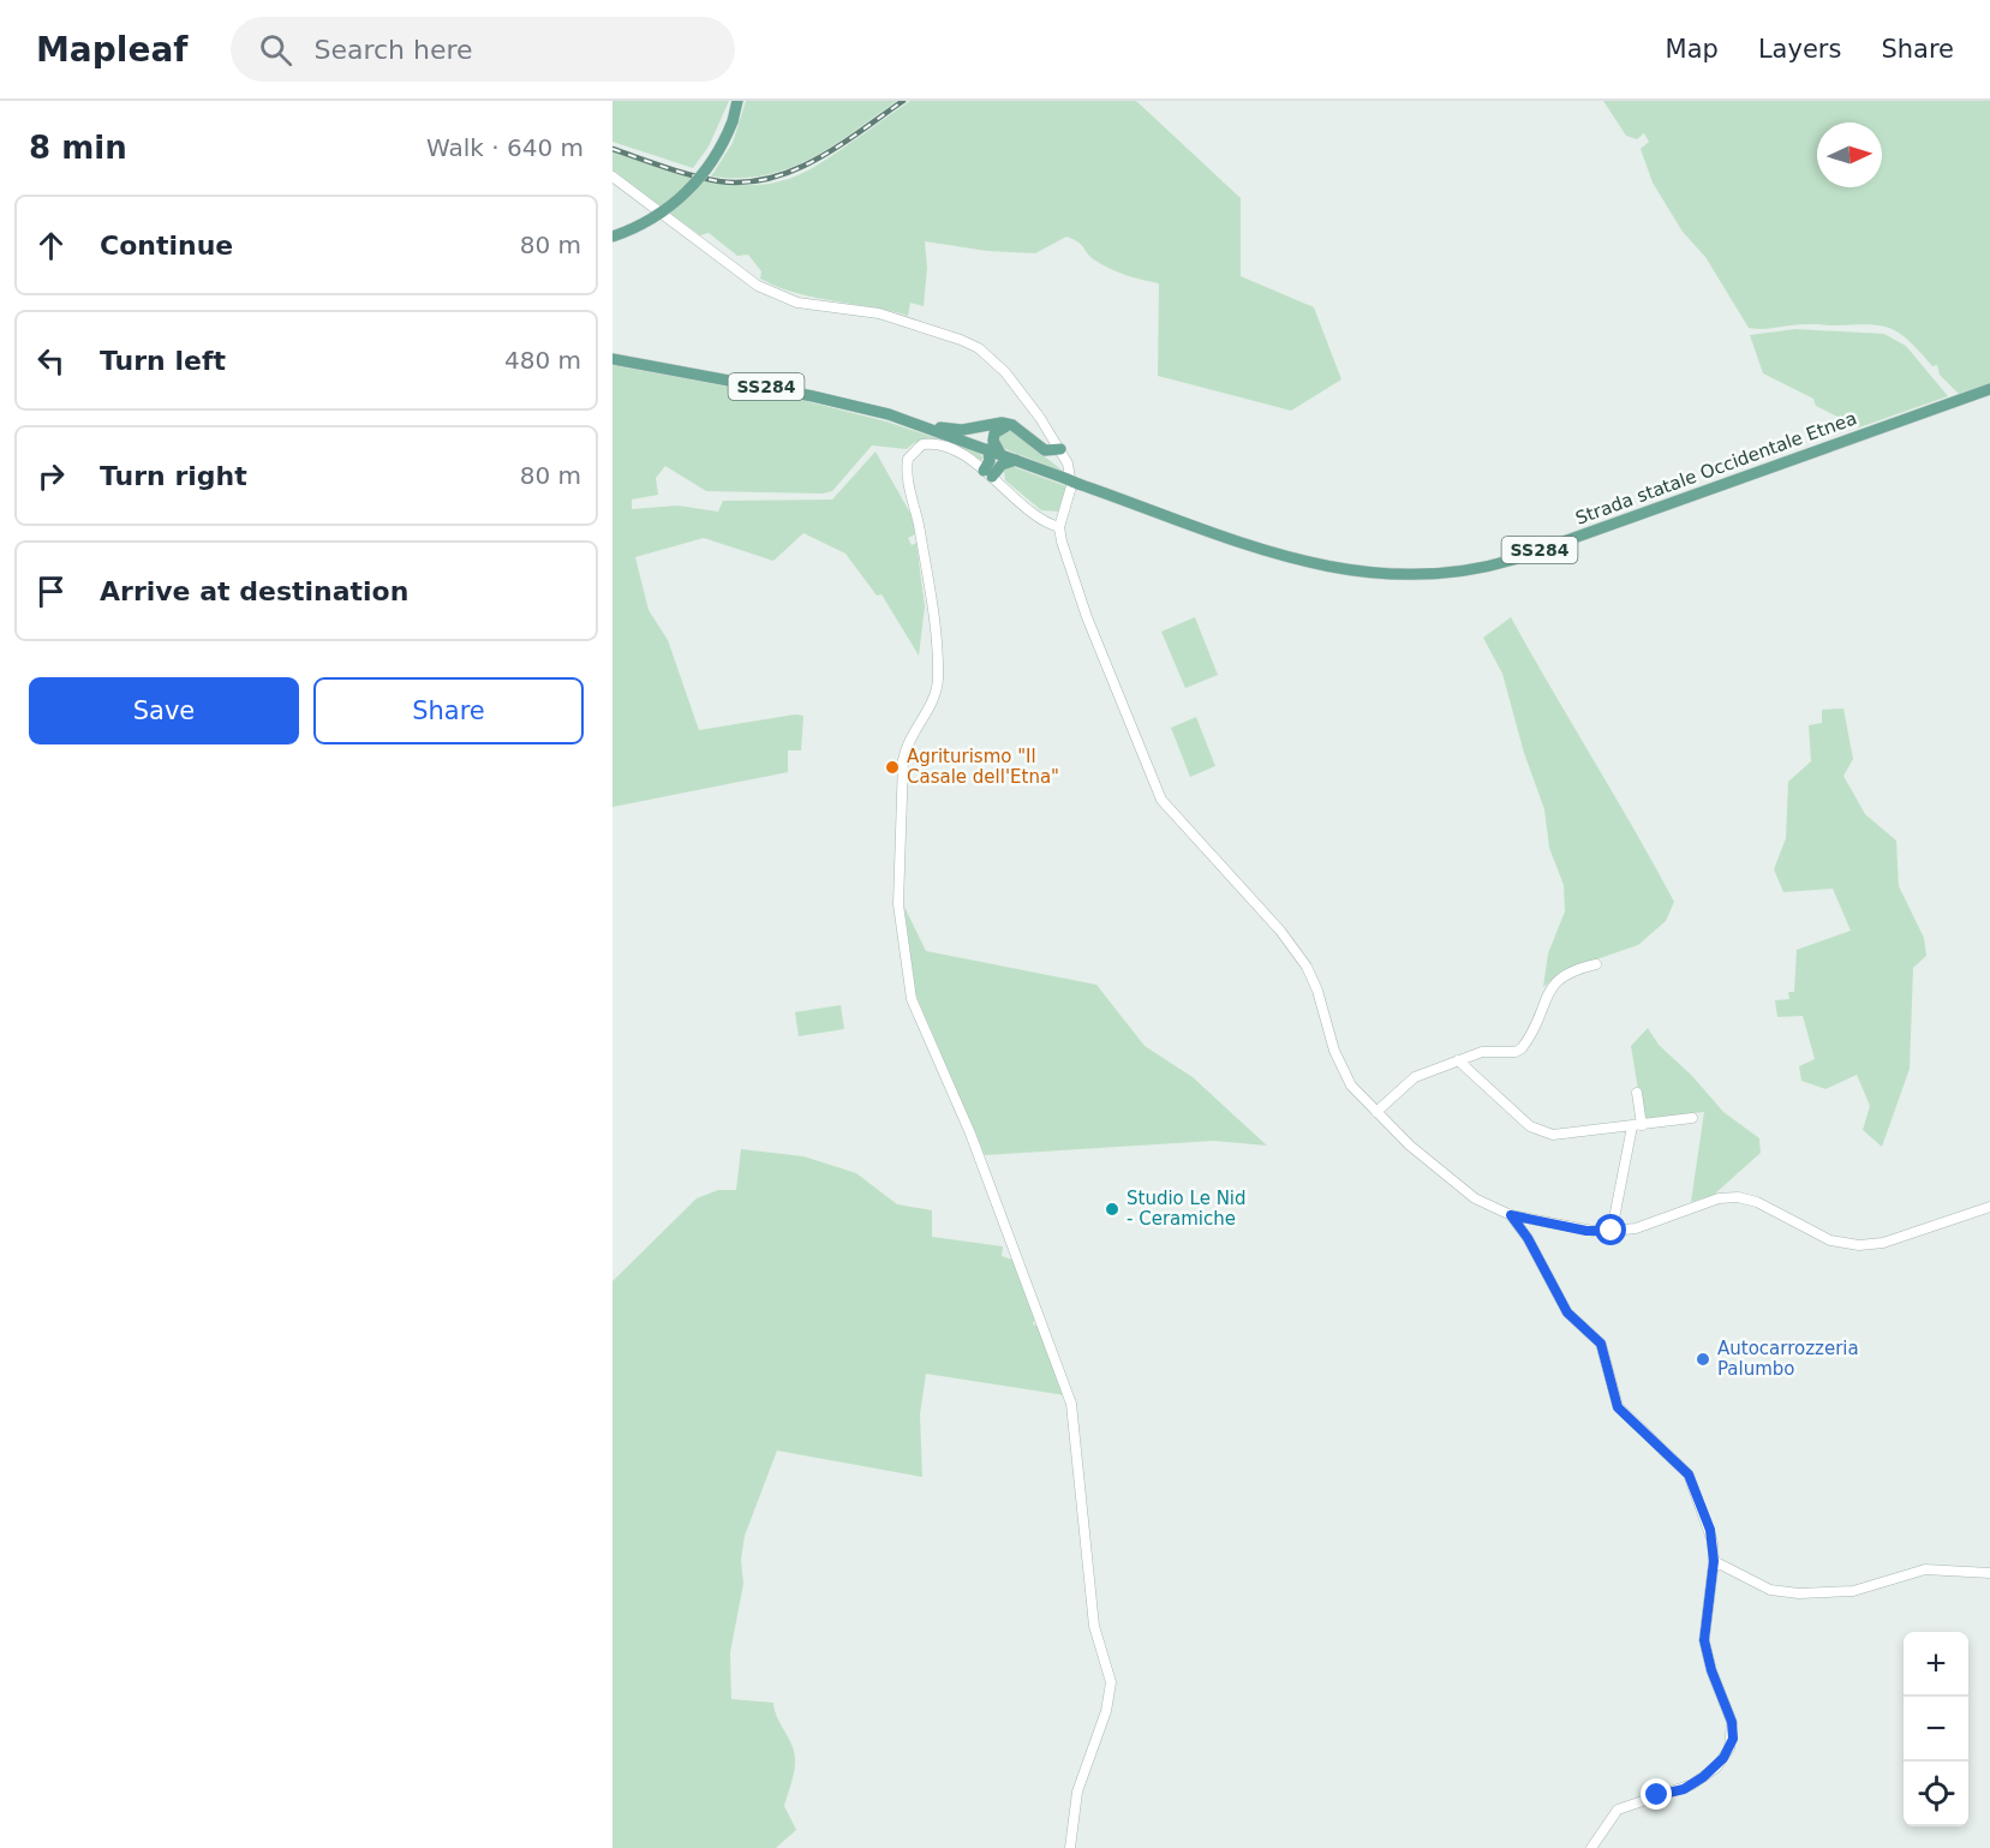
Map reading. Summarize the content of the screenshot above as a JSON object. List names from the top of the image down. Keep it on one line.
{"streets":{"main road":["SS284","Strada statale Occidentale Etnea"]},"crossings":[["SS284","Strada statale Occidentale Etnea"]],"places":["Agriturismo \"Il Casale dell'Etna\"","Studio Le Nid - Ceramiche","Autocarrozzeria Palumbo"],"north":"right","page":{"header":"Mapleaf","search":"Search here","nav":["Map","Layers","Share"],"heading":["8 min","Walk · 640 m"],"list":[["Continue","80 m"],["Turn left","480 m"],["Turn right","80 m"],"Arrive at destination"],"buttons":["Save","Share"],"map_buttons":["+","−"]}}
